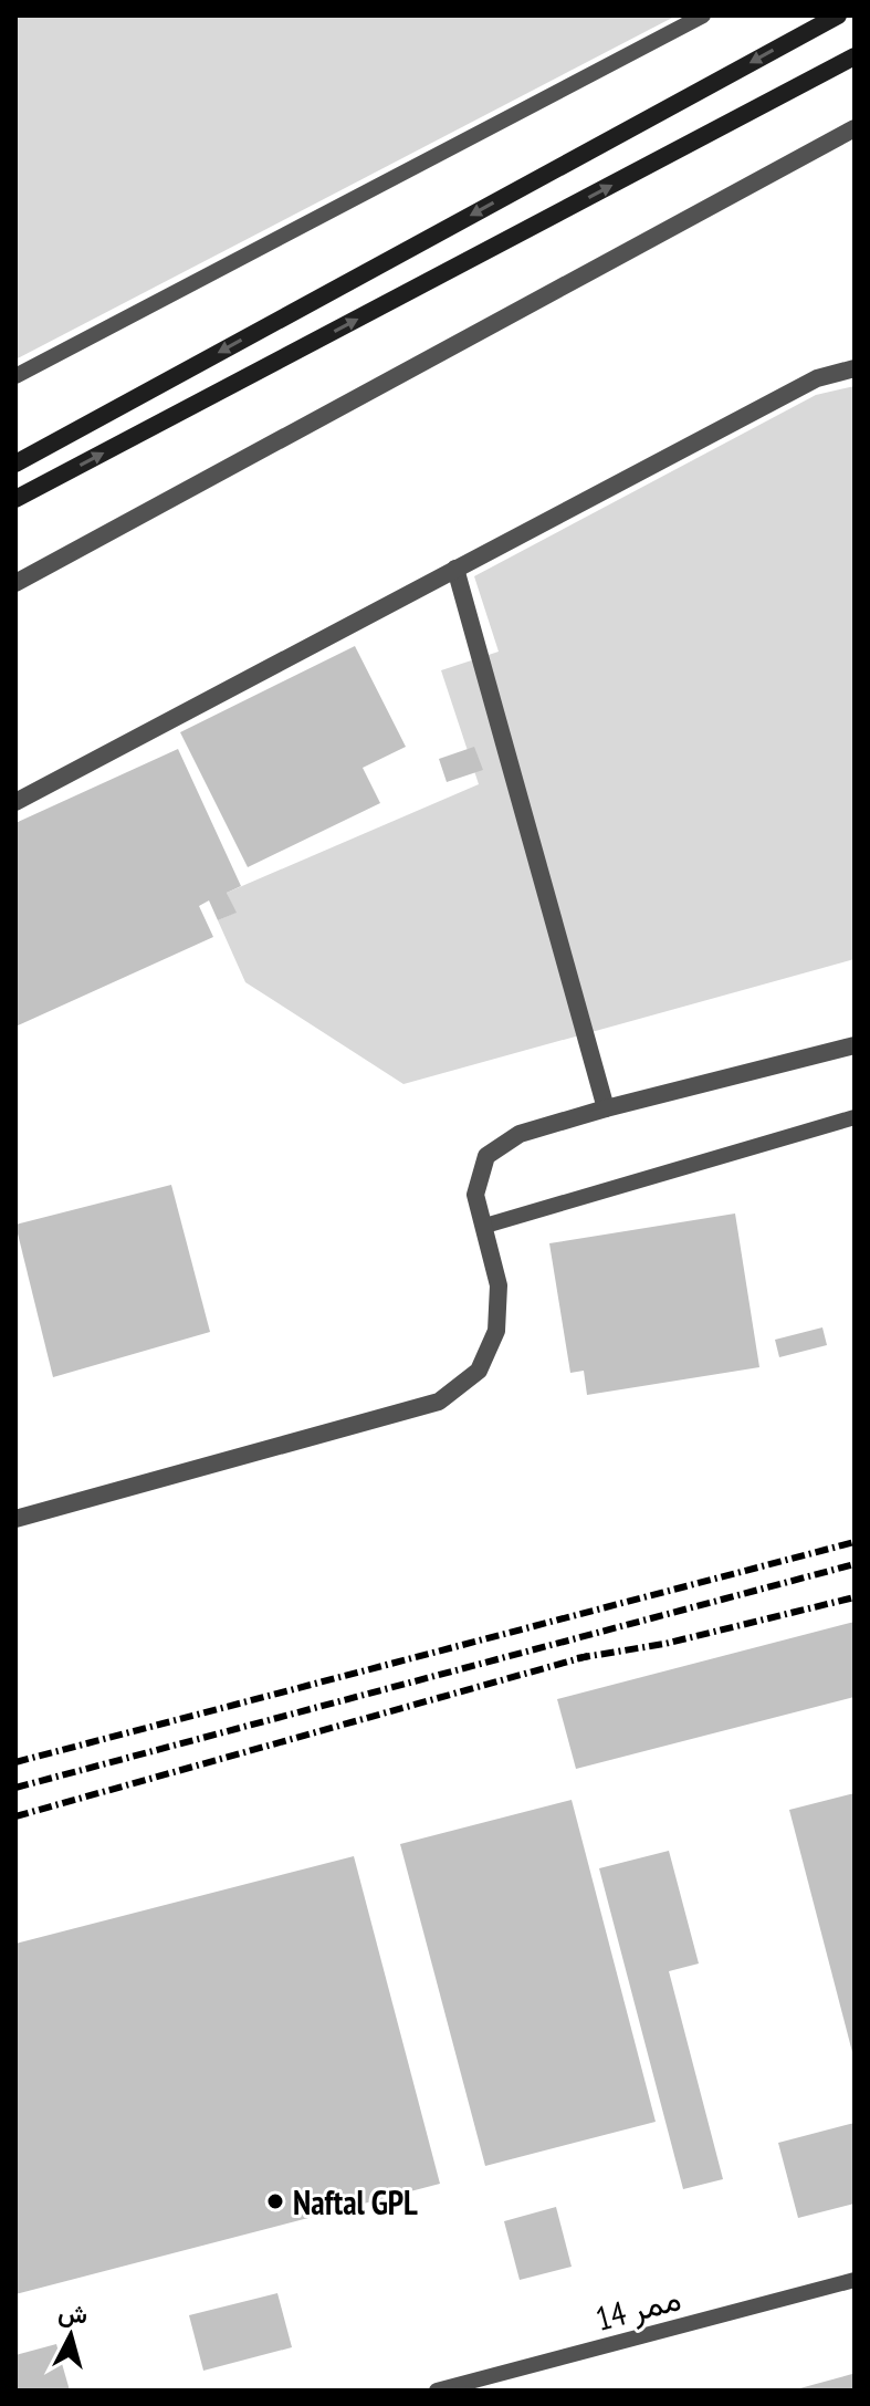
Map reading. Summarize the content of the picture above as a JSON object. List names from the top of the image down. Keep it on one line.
{"streets":{"lane":["ممر 14"]},"places":["Naftal GPL"],"north":"top"}
